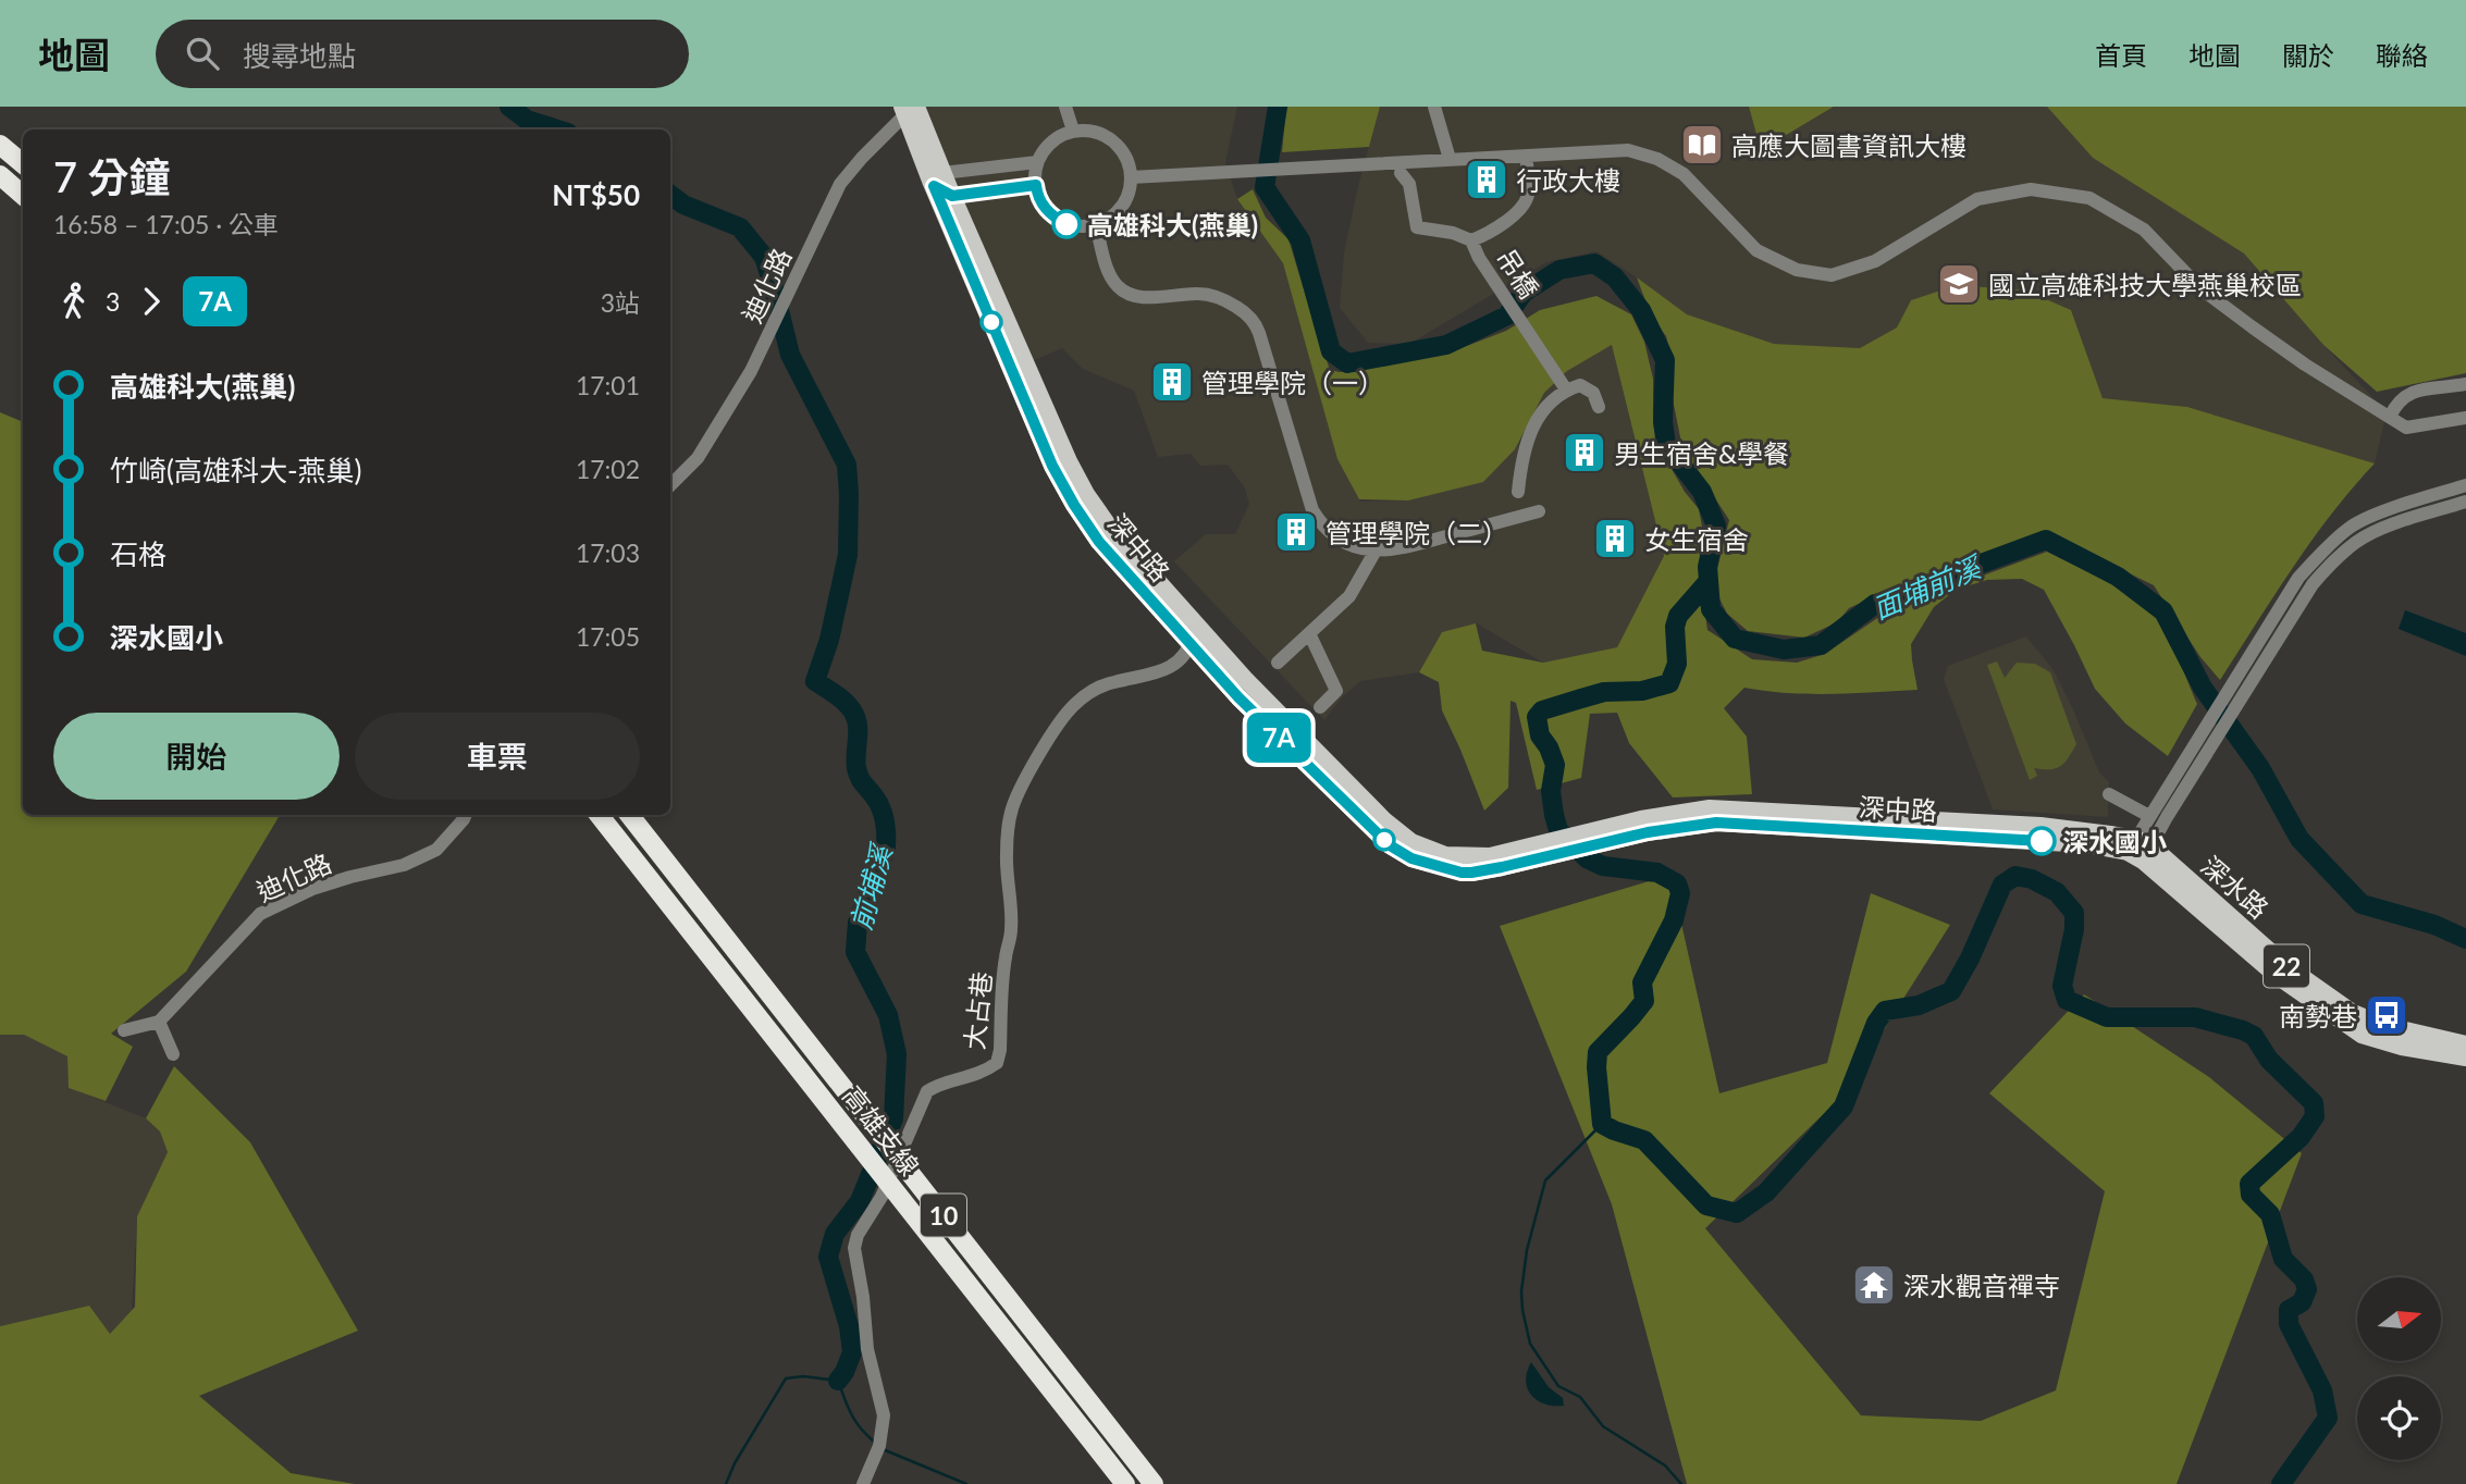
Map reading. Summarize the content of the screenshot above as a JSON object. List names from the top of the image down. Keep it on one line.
{"streets":{"highway":["高雄支線","10"],"main road":["深中路","深水路","22"],"street":["吊橋","迪化路","大占巷"]},"crossings":[["迪化路","深中路"],["深中路","深水路"],["深中路","大占巷"]],"water":["面埔前溪","前埔溪"],"places":{"library":["高應大圖書資訊大樓"],"building":["行政大樓","管理學院（一）","男生宿舍&學餐","管理學院（二）","女生宿舍"],"other":["高雄科大(燕巢)","深水國小"],"school or university":["國立高雄科技大學燕巢校區"],"bus stop":["南勢巷"],"temple":["深水觀音禪寺"]},"lines":["bus line 7A"],"north":"right","page":{"header":"地圖","search":"搜尋地點","nav":["首頁","地圖","關於","聯絡"],"on_map":"7A","heading":["7 分鐘","16:58 – 17:05 · 公車","NT$50"],"legs":["3","7A","3站"],"list":[{"name":"高雄科大(燕巢)","value":"17:01"},{"name":"竹崎(高雄科大-燕巢)","value":"17:02"},{"name":"石格","value":"17:03"},{"name":"深水國小","value":"17:05"}],"buttons":["開始","車票"]}}
